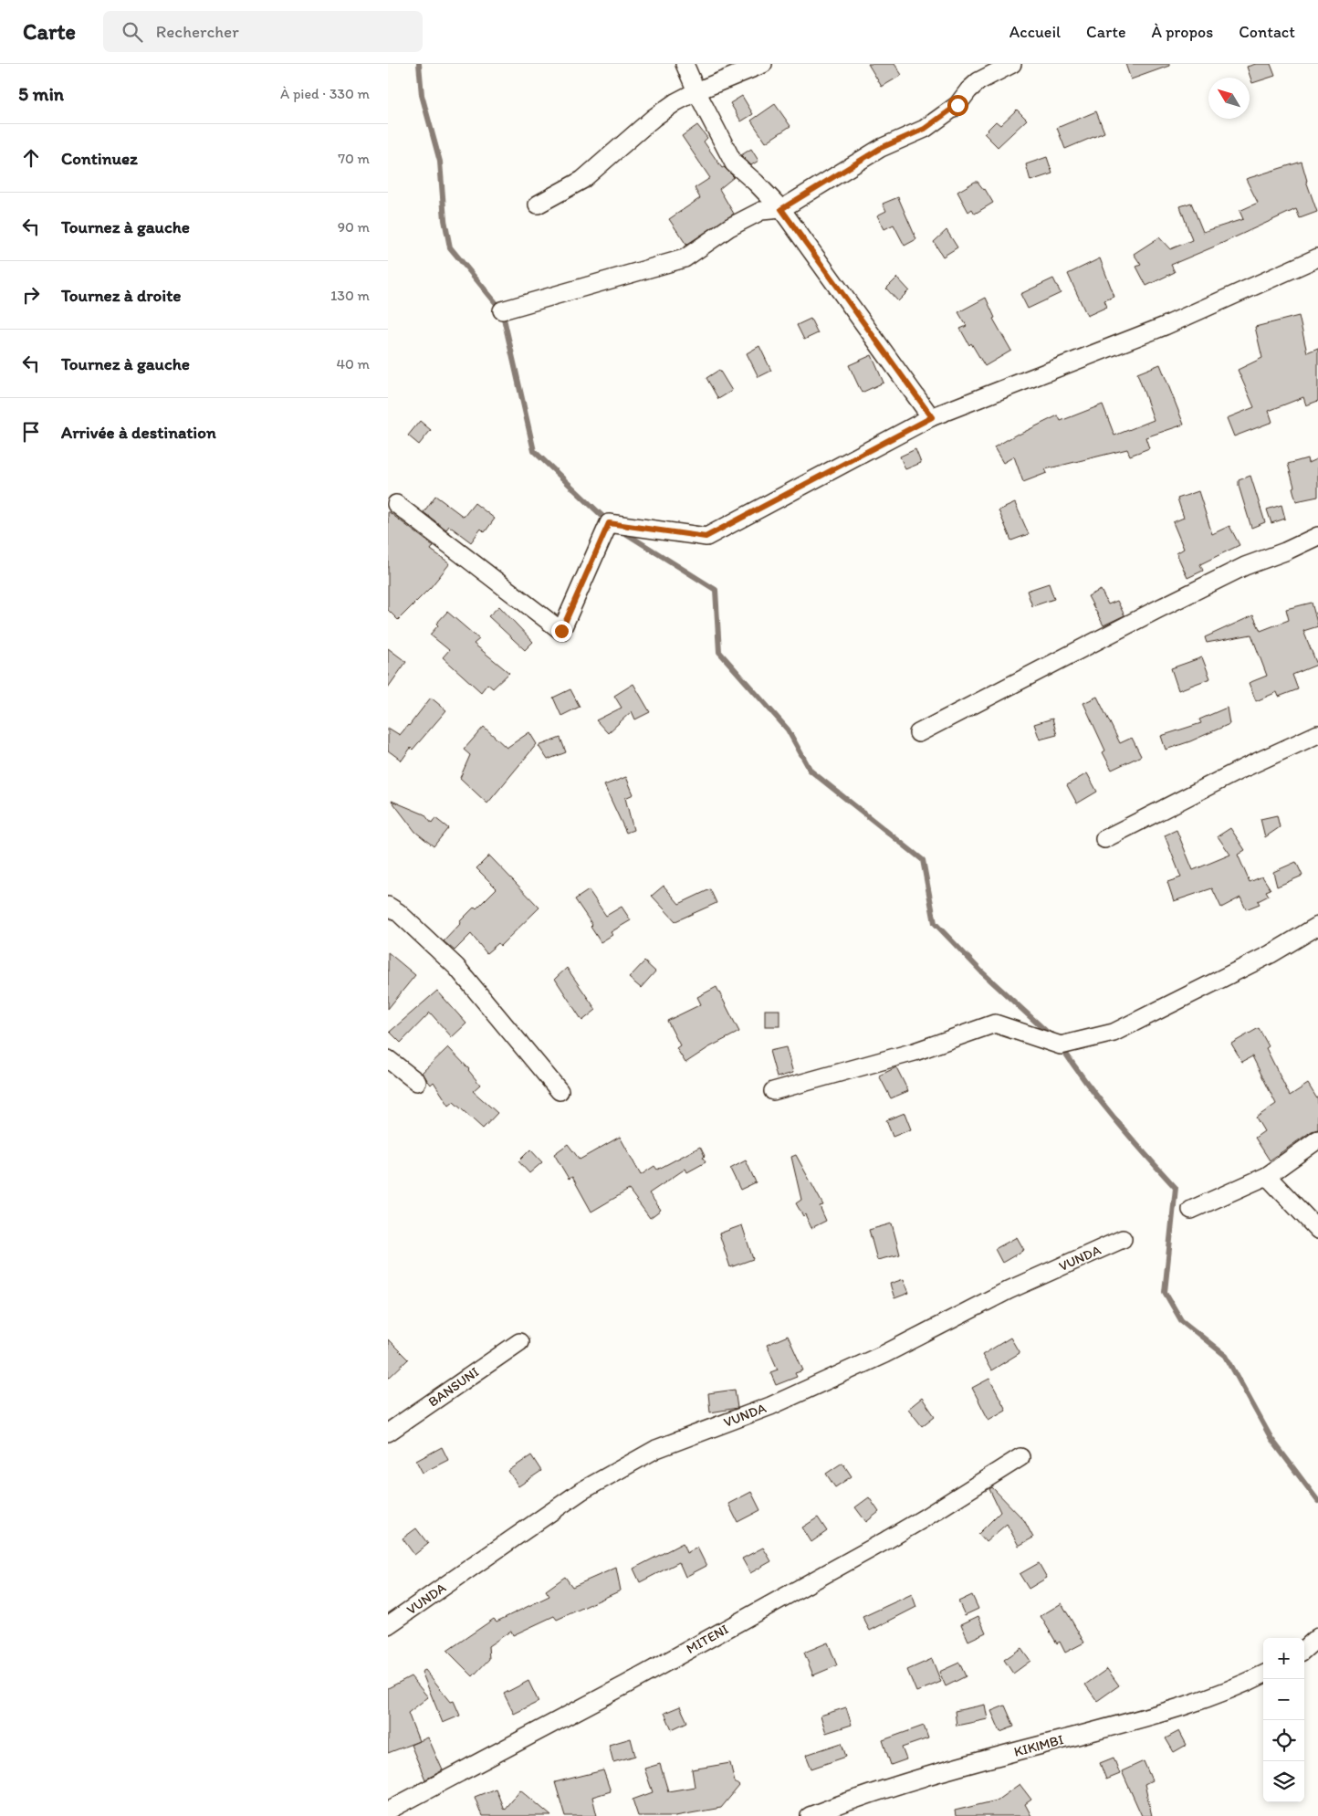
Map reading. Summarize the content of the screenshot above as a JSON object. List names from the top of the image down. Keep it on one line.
{"streets":{"street":["VUNDA","BANSUNI","MITENI","KIKIMBI"]},"north":"top left","page":{"header":"Carte","search":"Rechercher","nav":["Accueil","Carte","À propos","Contact"],"heading":["5 min","À pied · 330 m"],"list":[["Continuez","70 m"],["Tournez à gauche","90 m"],["Tournez à droite","130 m"],["Tournez à gauche","40 m"],"Arrivée à destination"],"map_buttons":["+","−"]}}
